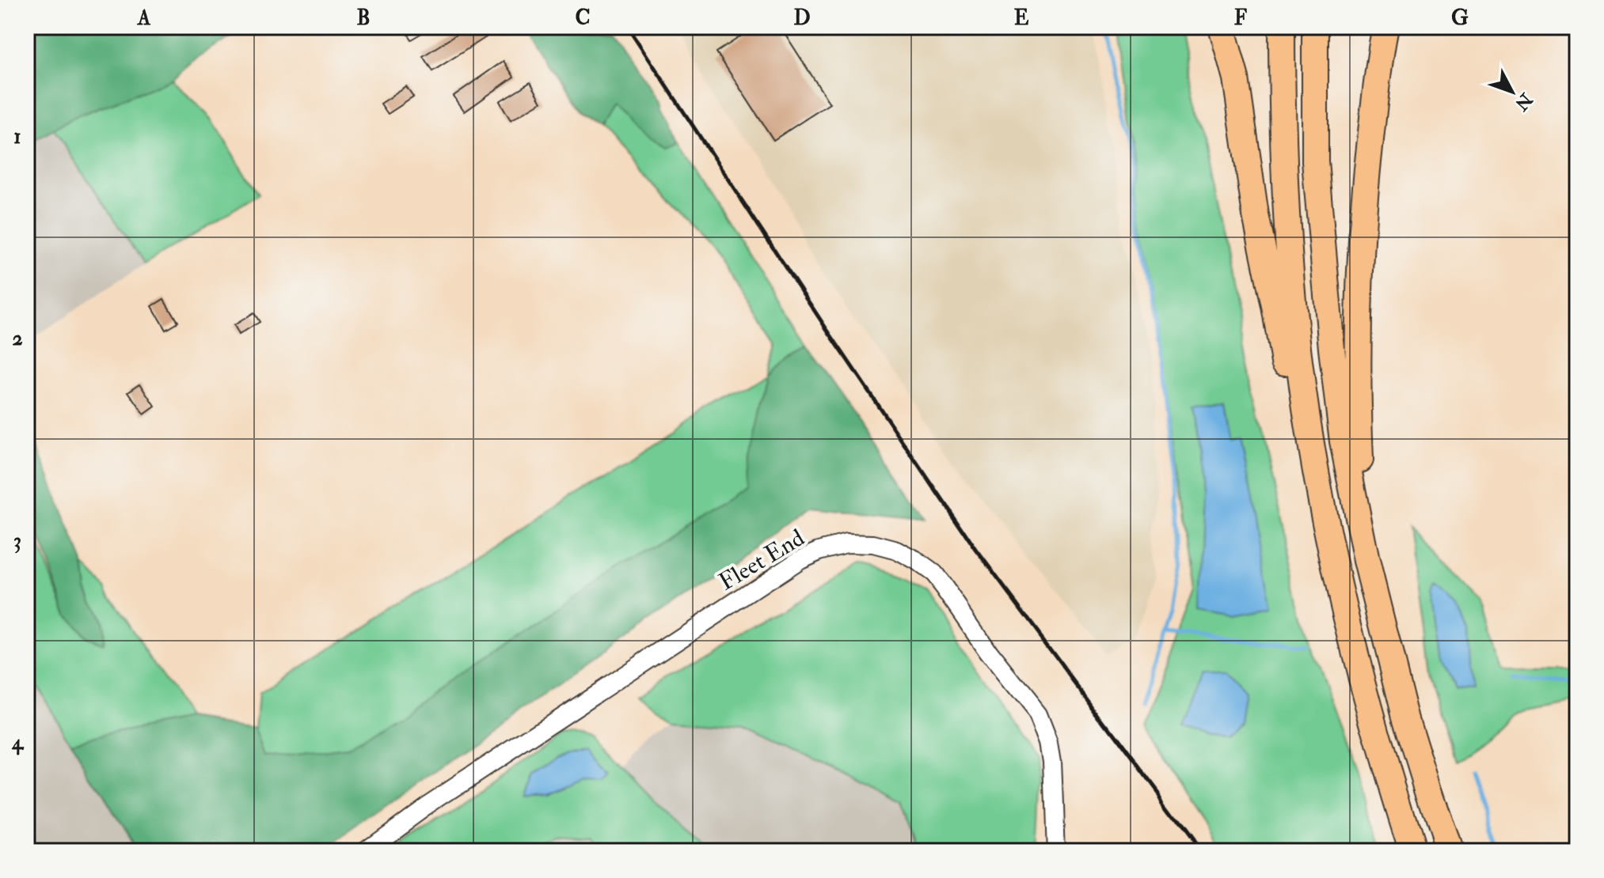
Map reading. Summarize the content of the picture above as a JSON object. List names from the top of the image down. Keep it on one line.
{"streets":{"street":["Fleet End"]},"north":"bottom right","grid":{"columns":["A","B","C","D","E","F","G"],"rows":["1","2","3","4"]}}
